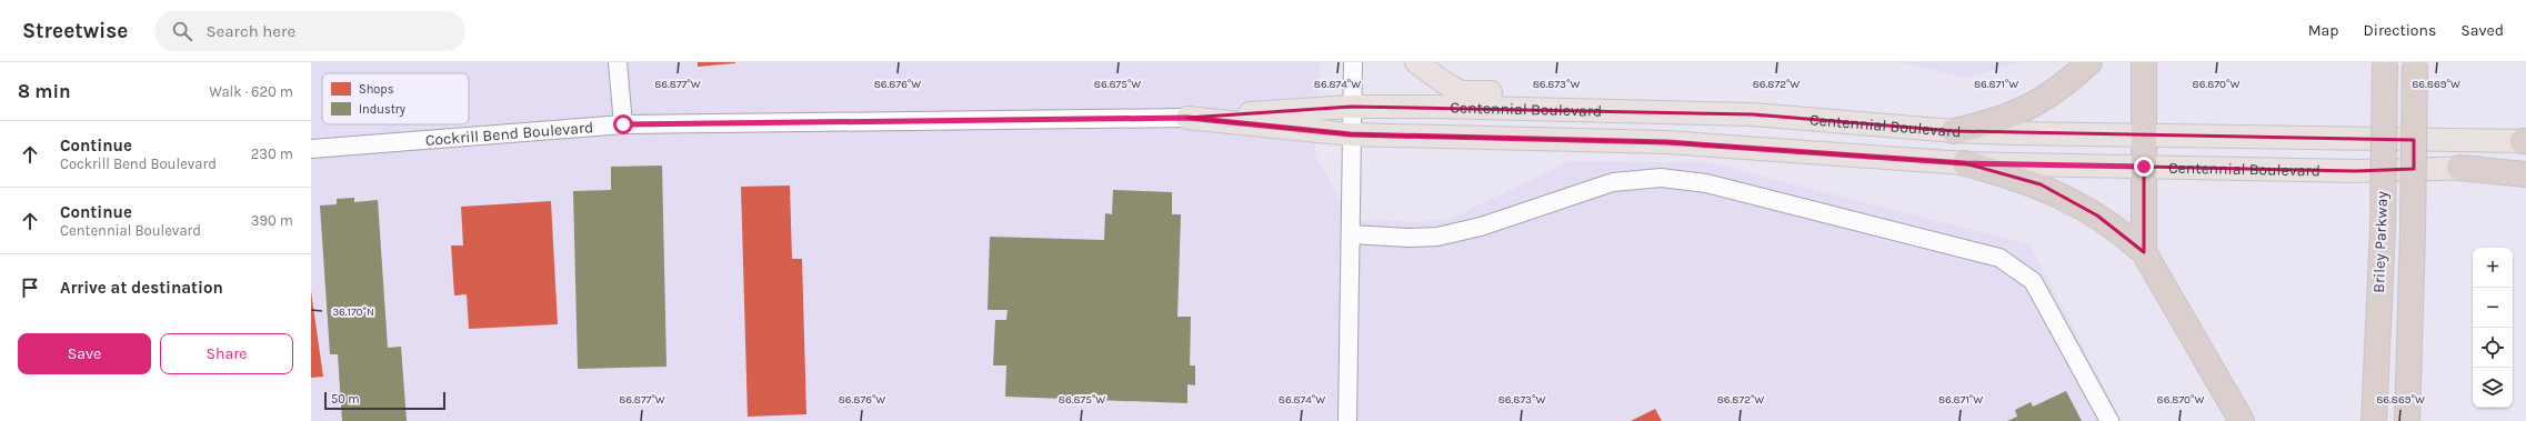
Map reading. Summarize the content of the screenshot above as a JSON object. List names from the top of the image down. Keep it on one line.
{"streets":{"highway":["Briley Parkway"],"main road":["Centennial Boulevard"],"street":["Cockrill Bend Boulevard"]},"crossings":[["Centennial Boulevard","Cockrill Bend Boulevard"]],"legend":["Shops","Industry"],"scale_bar":"50 m","page":{"header":"Streetwise","search":"Search here","nav":["Map","Directions","Saved"],"heading":["8 min","Walk · 620 m"],"list":[["Continue","Cockrill Bend Boulevard","230 m"],["Continue","Centennial Boulevard","390 m"],"Arrive at destination"],"map_buttons":["+","−"],"buttons":["Save","Share"],"scale":"50 m"},"coordinates":["86.877°W","86.876°W","86.875°W","86.874°W","86.873°W","86.872°W","86.871°W","86.870°W","86.869°W","36.170°N"]}
